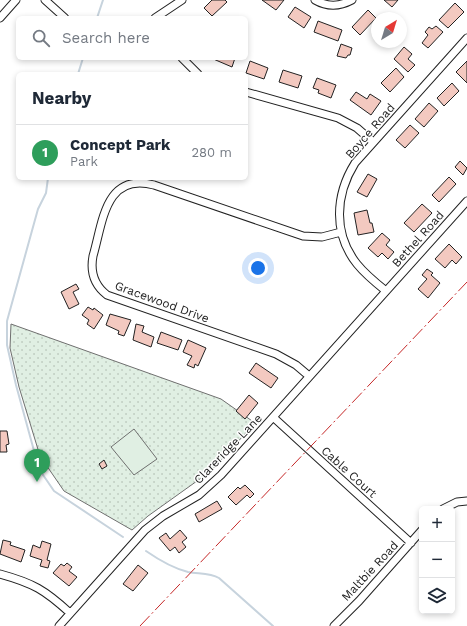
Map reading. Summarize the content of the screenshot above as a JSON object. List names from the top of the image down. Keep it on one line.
{"streets":{"street":["Boyce Road","Bethel Road","Gracewood Drive","Clareridge Lane","Cable Court","Maltbie Road"]},"crossings":[["Boyce Road","Bethel Road"],["Boyce Road","Gracewood Drive"],["Boyce Road","Clareridge Lane"],["Bethel Road","Clareridge Lane"],["Gracewood Drive","Clareridge Lane"],["Clareridge Lane","Cable Court"],["Cable Court","Maltbie Road"]],"north":"top right","page":{"search":"Search here","heading":"Nearby","list":[{"mark":"1","name":"Concept Park","note":"Park","value":"280 m"}],"pins":"1","map_buttons":["+","−"]}}
